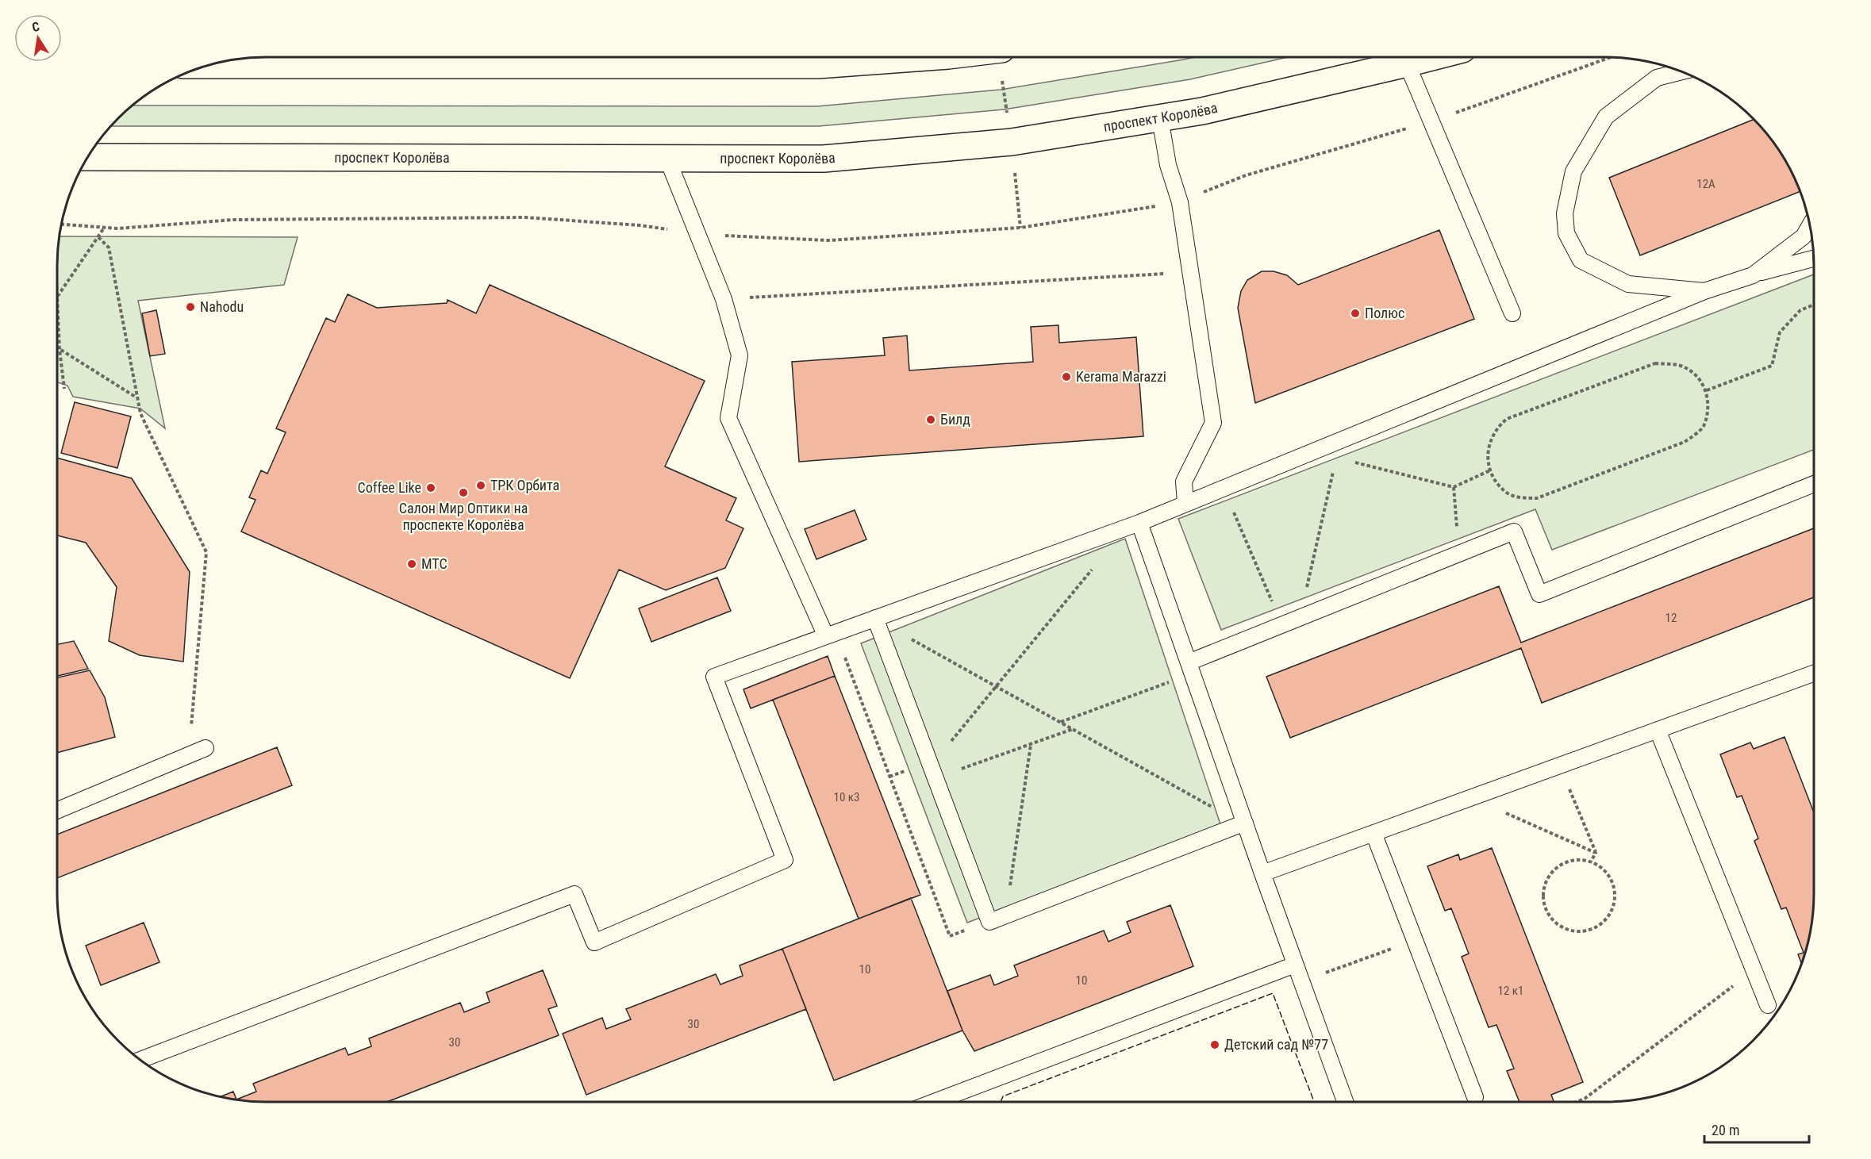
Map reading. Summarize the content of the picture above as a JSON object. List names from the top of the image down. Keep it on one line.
{"streets":{"main road":["проспект Королёва"]},"places":["Nahodu","Полюс","Kerama Marazzi","Билд","ТРК Орбита","Coffee Like","Салон Мир Оптики на проспекте Королёва","МТС","Детский сад №77"],"house_numbers":["12А","12","10 к3","10","10","12 к1","30","30"],"scale_bar":"20 m","north":"top"}
